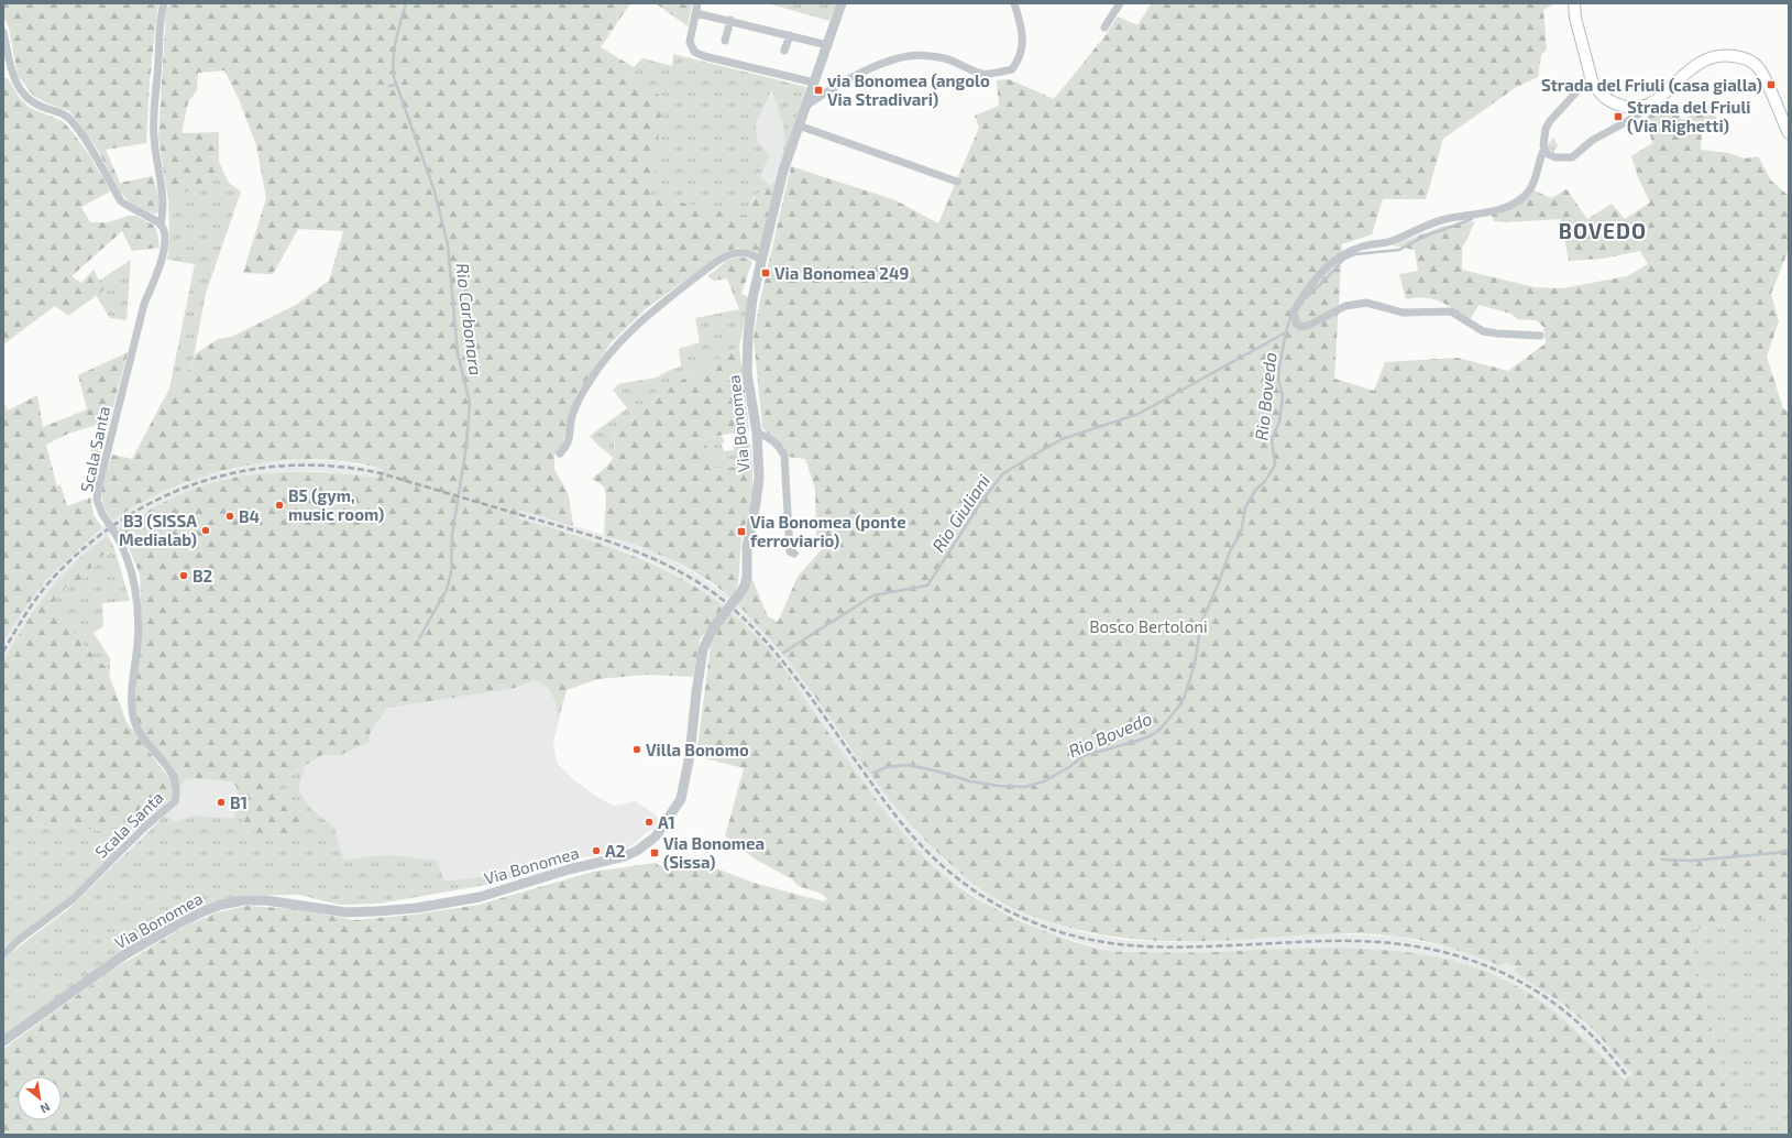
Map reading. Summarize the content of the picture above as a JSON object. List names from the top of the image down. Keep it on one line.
{"streets":{"street":["Via Bonomea","Scala Santa"]},"districts":["BOVEDO"],"water":["Rio Carbonara","Rio Bovedo","Rio Giuliani"],"parks":["Bosco Bertoloni"],"places":{"transit":["Strada del Friuli (casa gialla)","via Bonomea (angolo Via Stradivari)","Strada del Friuli (Via Righetti)","Via Bonomea 249","Via Bonomea (ponte ferroviario)","Via Bonomea (Sissa)"],"other":["B5 (gym, music room)","B4","B3 (SISSA Medialab)","B2","Villa Bonomo","B1","A1","A2"]},"north":"bottom right"}
